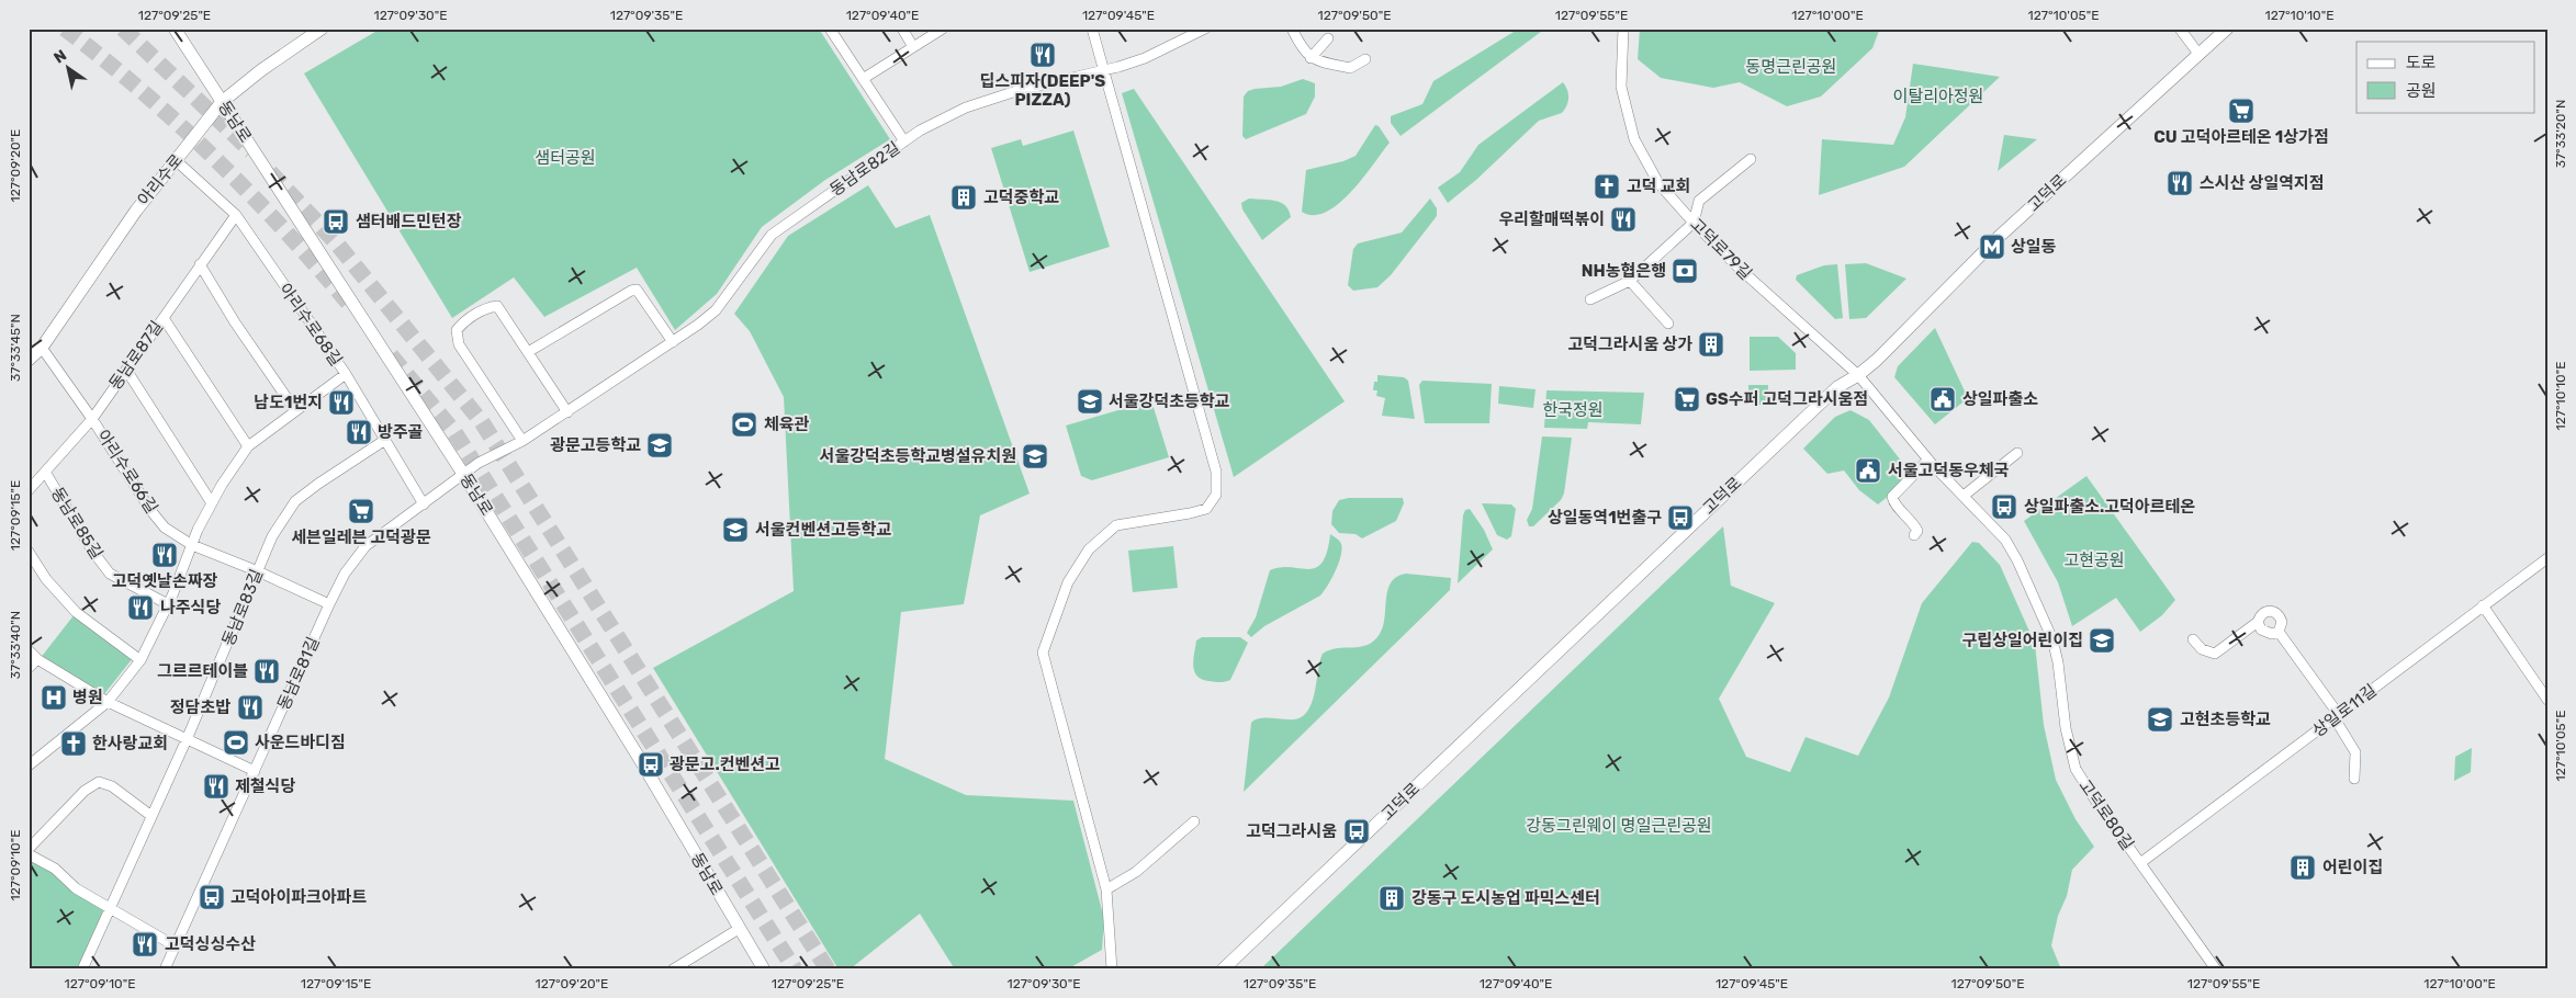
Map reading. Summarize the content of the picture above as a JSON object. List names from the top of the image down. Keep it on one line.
{"streets":{"main road":["동남로","아리수로","고덕로"],"street":["동남로82길","고덕로79길","아리수로68길","동남로87길","아리수로66길","동남로85길","동남로83길","동남로81길","상일로11길","고덕로80길"]},"crossings":[["동남로","동남로82길"],["동남로","아리수로"],["동남로","동남로81길"],["동남로82길","동남로81길"],["아리수로","아리수로68길"],["아리수로","아리수로66길"],["고덕로","고덕로79길"],["고덕로","고덕로80길"],["고덕로79길","고덕로80길"],["아리수로68길","동남로87길"],["아리수로68길","동남로83길"],["아리수로68길","동남로81길"],["동남로87길","아리수로66길"],["동남로87길","동남로85길"],["아리수로66길","동남로83길"],["아리수로66길","동남로81길"],["상일로11길","고덕로80길"]],"parks":["동명근린공원","이탈리아정원","샘터공원","한국정원","고현공원","강동그린웨이 명일근린공원"],"places":{"restaurant":["딥스피자(DEEP'S PIZZA)","스시산 상일역지점","우리할매떡볶이","남도1번지","방주골","고덕옛날손짜장","나주식당","그르르테이블","정담초밥","제철식당","고덕싱싱수산"],"supermarket":["CU 고덕아르테온 1상가점","GS수퍼 고덕그라시움점","세븐일레븐 고덕광문"],"church":["고덕 교회","한사랑교회"],"building":["고덕중학교","고덕그라시움 상가","어린이집","강동구 도시농업 파믹스센터"],"bus stop":["샘터배드민턴장","상일파출소.고덕아르테온","상일동역1번출구","광문고.컨벤션고","고덕그라시움","고덕아이파크아파트"],"metro station":["상일동"],"bank":["NH농협은행"],"public building":["상일파출소","서울고덕동우체국"],"school or university":["서울강덕초등학교","광문고등학교","서울강덕초등학교병설유치원","서울컨벤션고등학교","구립상일어린이집","고현초등학교"],"sports":["체육관","사운드바디짐"],"hospital":["병원"]},"legend":["도로","공원"],"north":"top left","coordinates":["127°09'25\"E","127°09'30\"E","127°09'35\"E","127°09'40\"E","127°09'45\"E","127°09'50\"E","127°09'55\"E","127°10'00\"E","127°10'05\"E","127°10'10\"E","37°33'20\"N","127°09'20\"E","37°33'45\"N","127°09'15\"E","37°33'40\"N","127°09'10\"E"]}
